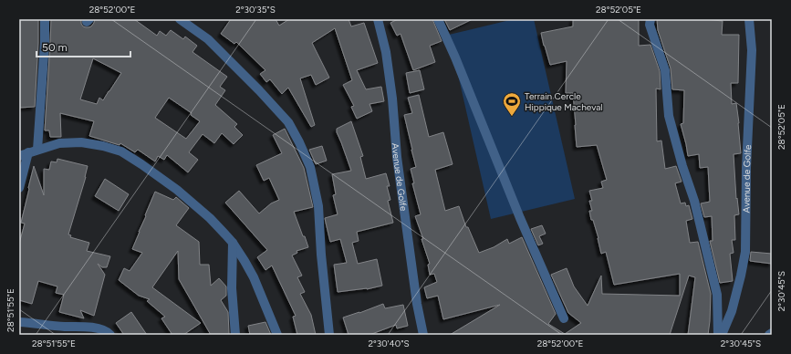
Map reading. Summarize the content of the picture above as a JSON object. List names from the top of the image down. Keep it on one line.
{"streets":{"street":["Avenue de Golfe"]},"places":{"sports":["Terrain Cercle Hippique Macheval"]},"scale_bar":"50 m","coordinates":["28°52'00\"E","2°30'35\"S","28°52'05\"E","2°30'45\"S","28°51'55\"E","2°30'40\"S"]}
